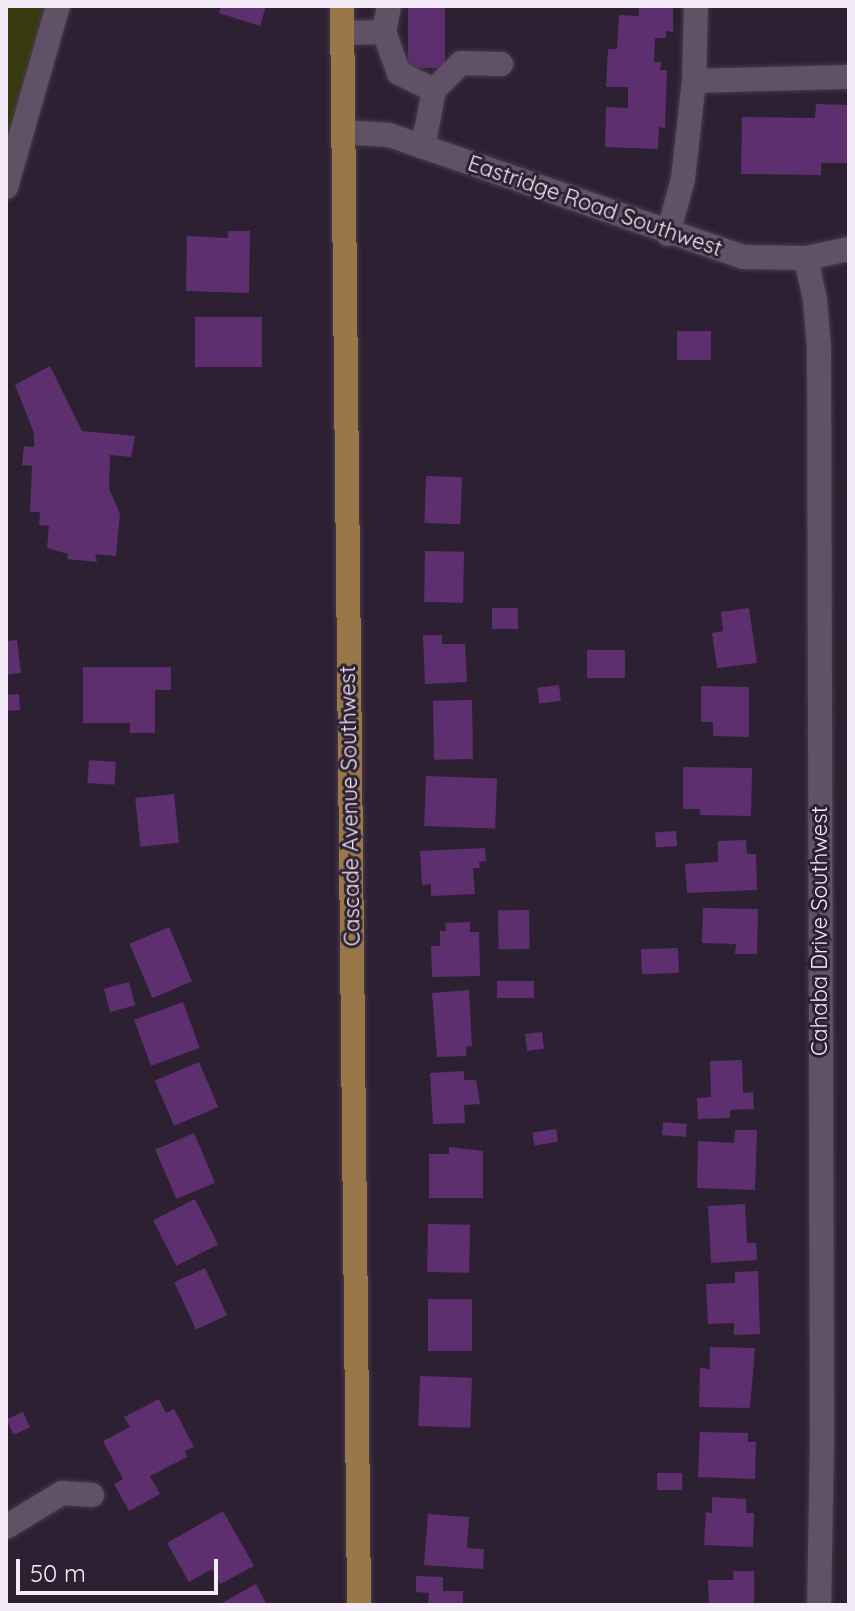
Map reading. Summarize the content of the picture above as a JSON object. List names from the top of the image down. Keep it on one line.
{"streets":{"main road":["Cascade Avenue Southwest"],"street":["Eastridge Road Southwest","Cahaba Drive Southwest"]},"crossings":[["Eastridge Road Southwest","Cascade Avenue Southwest"],["Eastridge Road Southwest","Cahaba Drive Southwest"]],"scale_bar":"50 m"}
